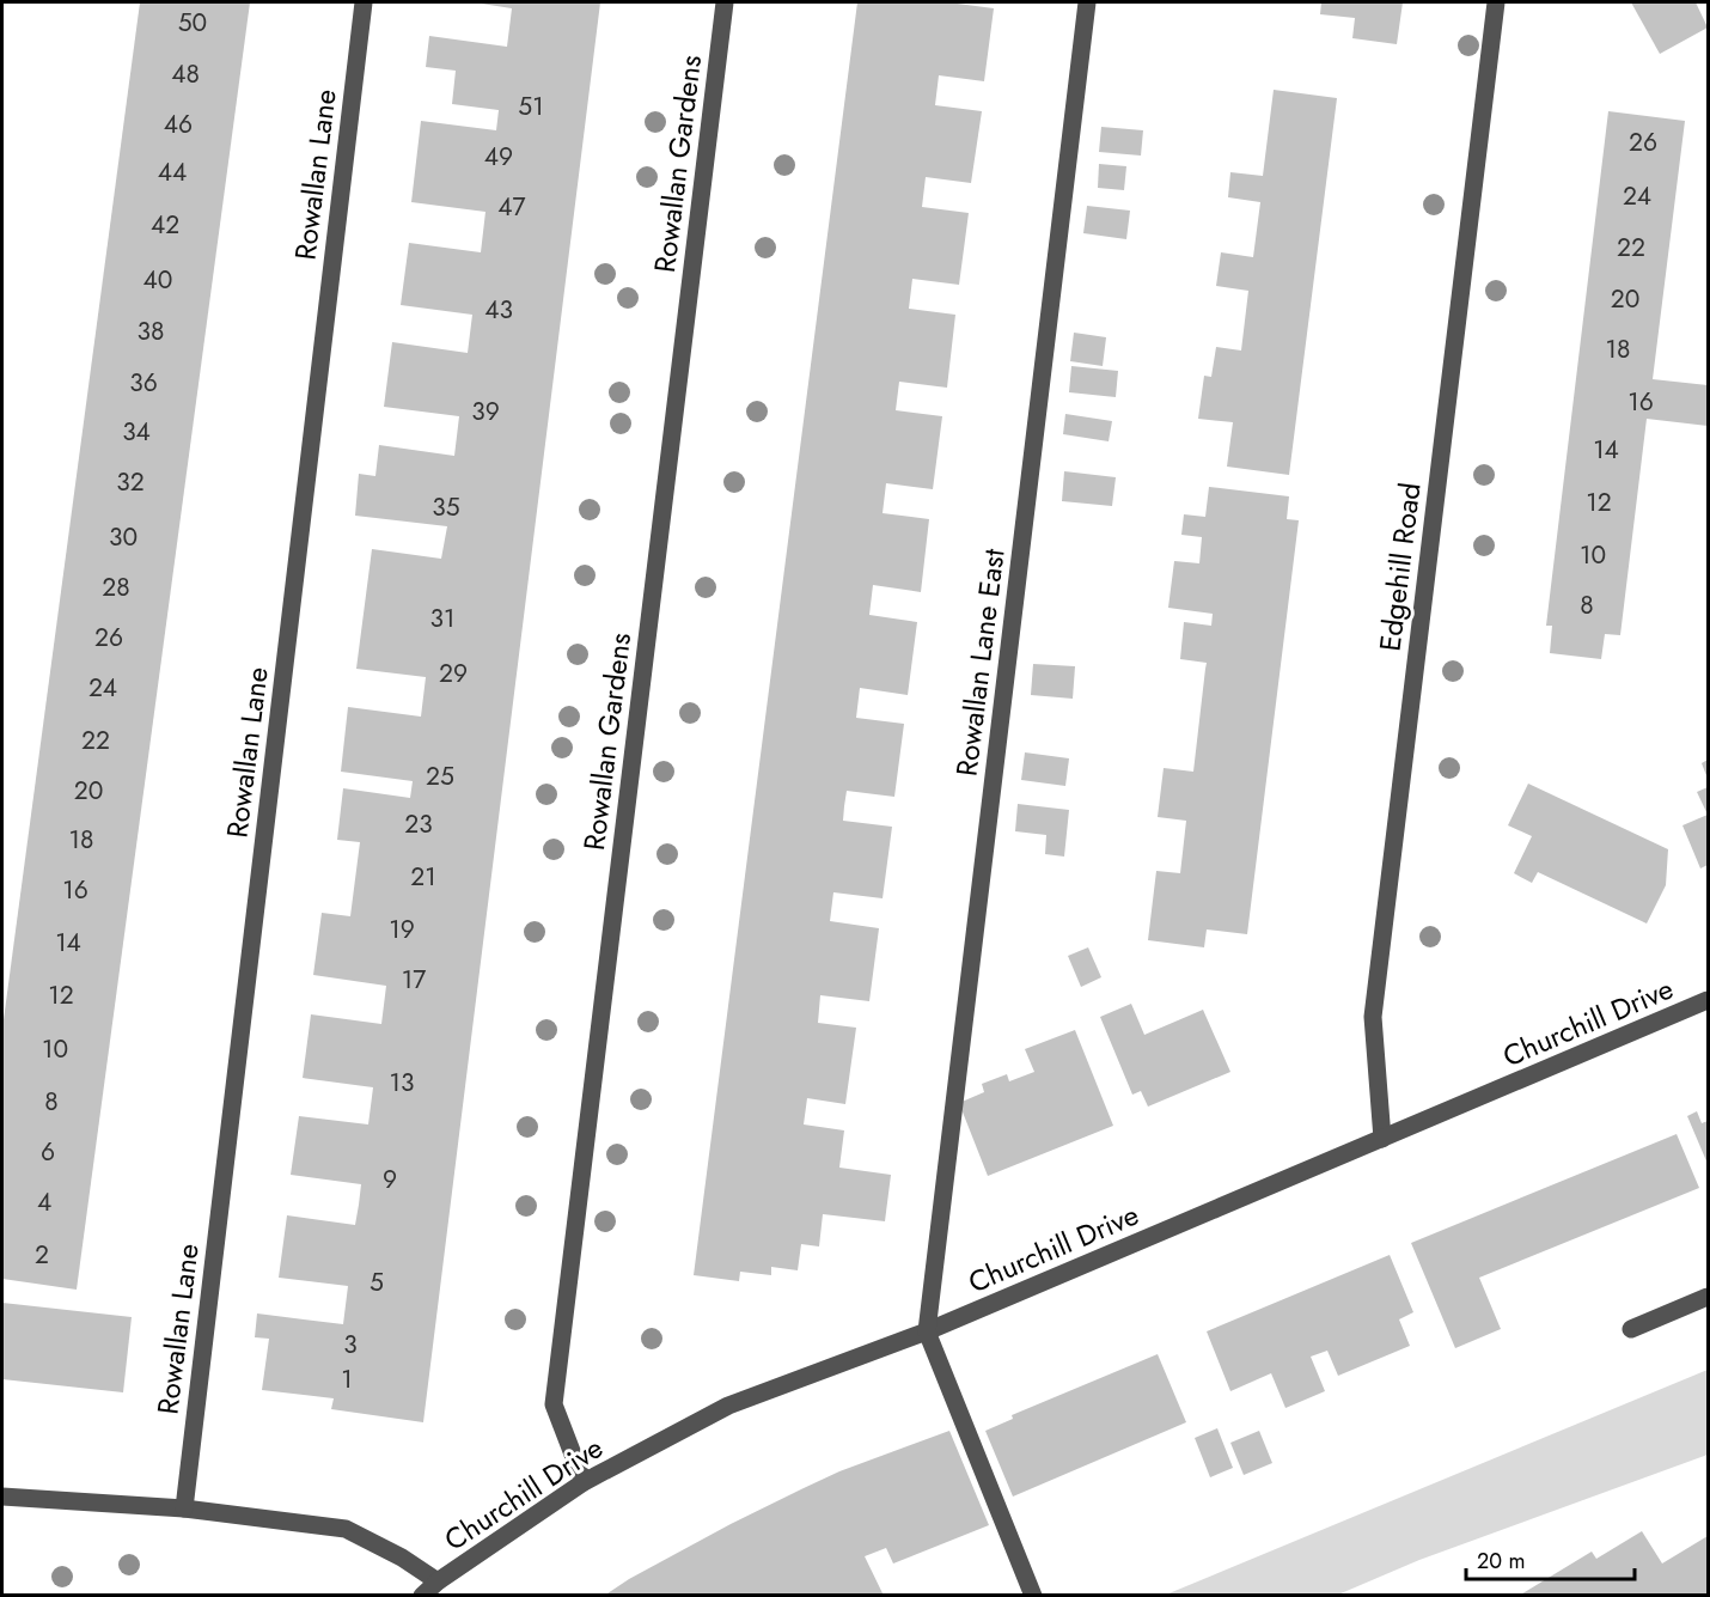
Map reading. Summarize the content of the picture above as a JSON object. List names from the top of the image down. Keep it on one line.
{"streets":{"street":["Rowallan Gardens","Rowallan Lane","Edgehill Road","Rowallan Lane East","Churchill Drive"]},"crossings":[["Rowallan Gardens","Churchill Drive"],["Rowallan Lane","Churchill Drive"],["Edgehill Road","Churchill Drive"],["Rowallan Lane East","Churchill Drive"]],"house_numbers":["50","48","51","46","26","49","44","24","47","42","22","40","20","43","38","18","36","16","39","34","14","32","12","35","30","10","28","8","31","26","29","24","22","25","20","23","18","21","16","19","14","17","12","10","13","8","6","9","4","2","5","3","1"],"scale_bar":"20 m"}
